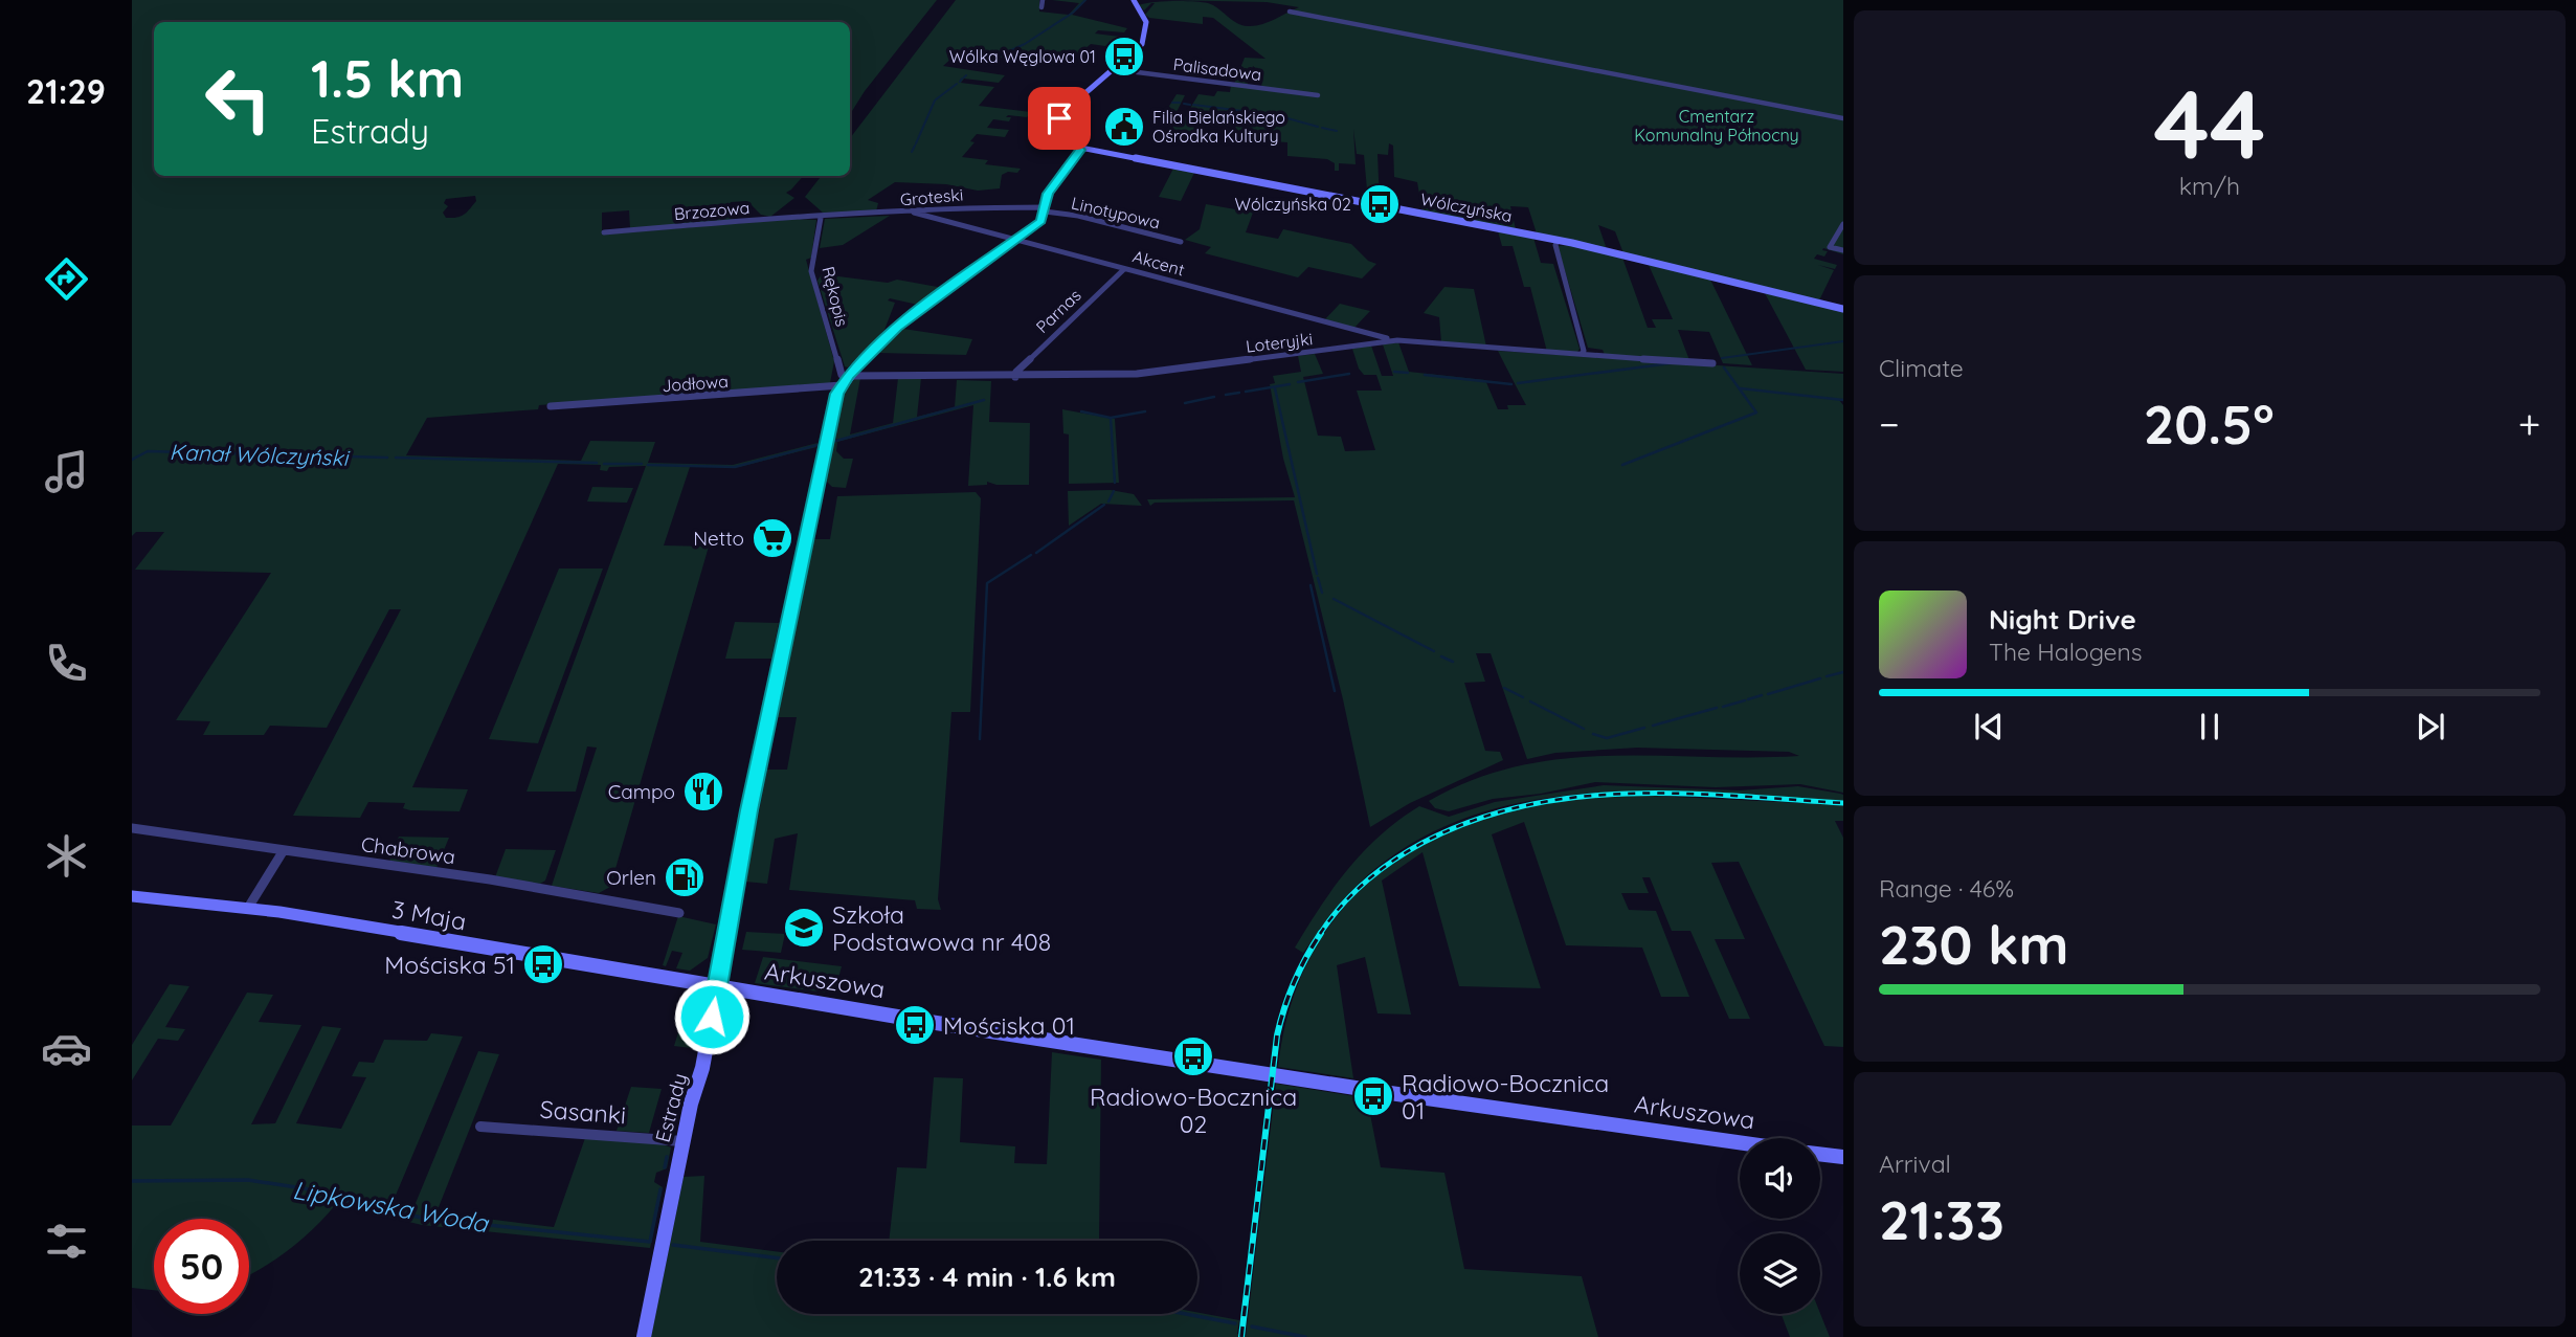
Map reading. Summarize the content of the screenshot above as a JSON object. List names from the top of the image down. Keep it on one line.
{"streets":{"main road":["Wólczyńska","3 Maja","Arkuszowa","Estrady"],"street":["Palisadowa","Groteski","Brzozowa","Linotypowa","Akcent","Rękopis","Parnas","Loteryjki","Jodłowa","Chabrowa","Sasanki"]},"crossings":[["Groteski","Brzozowa"],["Groteski","Linotypowa"],["Groteski","Akcent"],["Groteski","Rękopis"],["Groteski","Estrady"],["Wólczyńska","Estrady"],["Brzozowa","Rękopis"],["Linotypowa","Estrady"],["Akcent","Parnas"],["Akcent","Loteryjki"],["Akcent","Estrady"],["Rękopis","Loteryjki"],["Rękopis","Jodłowa"],["Rękopis","Estrady"],["Parnas","Loteryjki"],["Loteryjki","Jodłowa"],["Loteryjki","Estrady"],["Jodłowa","Estrady"],["3 Maja","Arkuszowa"],["3 Maja","Estrady"],["Arkuszowa","Estrady"],["Estrady","Sasanki"]],"water":["Kanał Wólczyński","Lipkowska Woda"],"parks":["Cmentarz Komunalny Północny"],"places":{"bus stop":["Wólka Węglowa 01","Wólczyńska 02","Mościska 51","Mościska 01","Radiowo-Bocznica 02","Radiowo-Bocznica 01"],"public building":["Filia Bielańskiego Ośrodka Kultury"],"supermarket":["Netto"],"restaurant":["Campo"],"fuel station":["Orlen"],"school or university":["Szkoła Podstawowa nr 408"]},"page":{"tabs":"21:29","tile":[["44","km/h"],"Climate",["Range · 46%","230 km"],["Arrival","21:33"]],"turn":["1.5 km","Estrady"],"heat":["−","20.5°","+"],"song":["Night Drive","The Halogens"],"limit":"50","trip":"21:33 · 4 min · 1.6 km"}}
